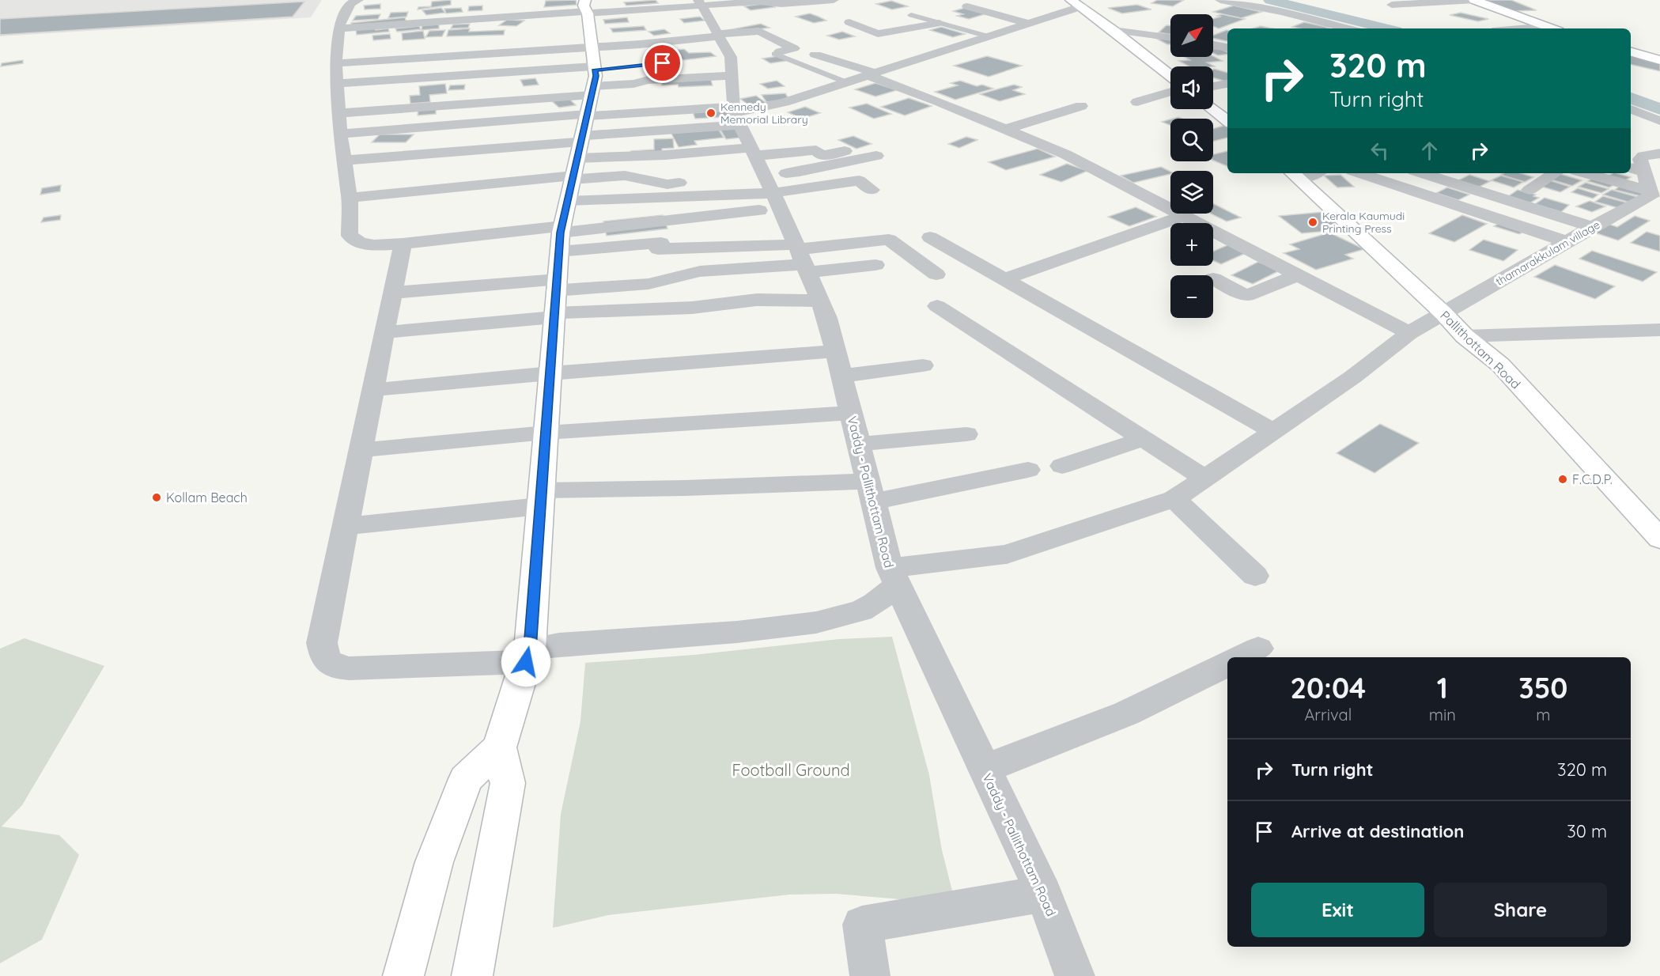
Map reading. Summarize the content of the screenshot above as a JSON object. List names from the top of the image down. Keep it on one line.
{"streets":{"street":["thamarakkulam village","Pallithottam Road","Vaddy - Pallithottam Road"]},"crossings":[["thamarakkulam village","Pallithottam Road"],["thamarakkulam village","Vaddy - Pallithottam Road"]],"parks":["Football Ground"],"places":["Kennedy Memorial Library","Kerala Kaumudi Printing Press","F.C.D.P.","Kollam Beach"],"north":"top right","page":{"map_buttons":["+","−"],"turn":["320 m","Turn right"],"eta":["20:04","Arrival","1","min","350","m"],"list":[{"name":"Turn right","value":"320 m"},{"name":"Arrive at destination","value":"30 m"}],"buttons":["Exit","Share"]}}
